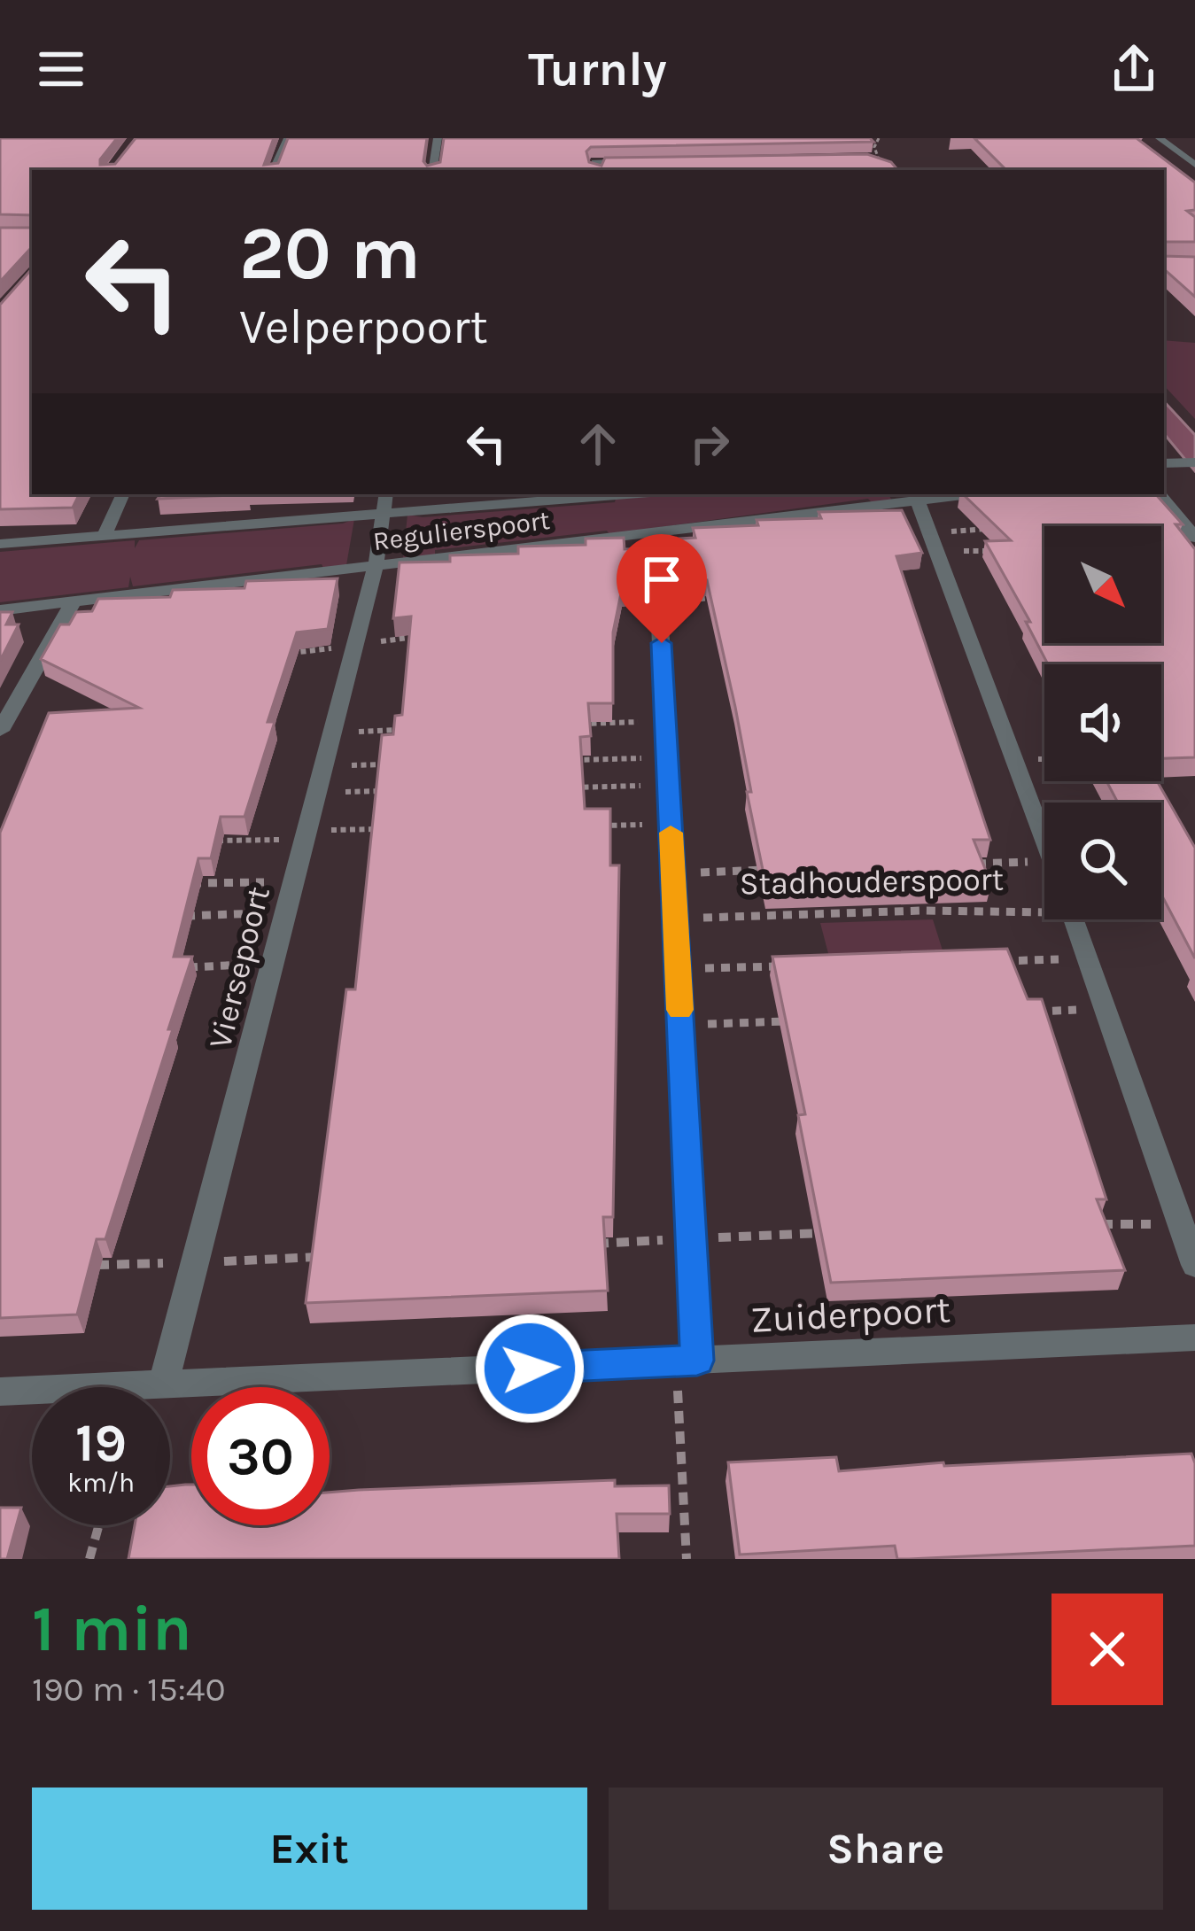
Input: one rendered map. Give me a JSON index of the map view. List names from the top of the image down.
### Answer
{
  "streets": {
    "street": [
      "Regulierspoort",
      "Stadhouderspoort",
      "Viersepoort",
      "Zuiderpoort"
    ]
  },
  "crossings": [
    ["Regulierspoort", "Stadhouderspoort"],
    ["Regulierspoort", "Viersepoort"],
    ["Viersepoort", "Zuiderpoort"]
  ],
  "north": "bottom right",
  "page": {
    "header": "Turnly",
    "turn": ["20 m", "Velperpoort"],
    "speed": "19 km/h",
    "limit": "30",
    "heading": ["1 min", "190 m · 15:40"],
    "buttons": ["Exit", "Share"]
  }
}
